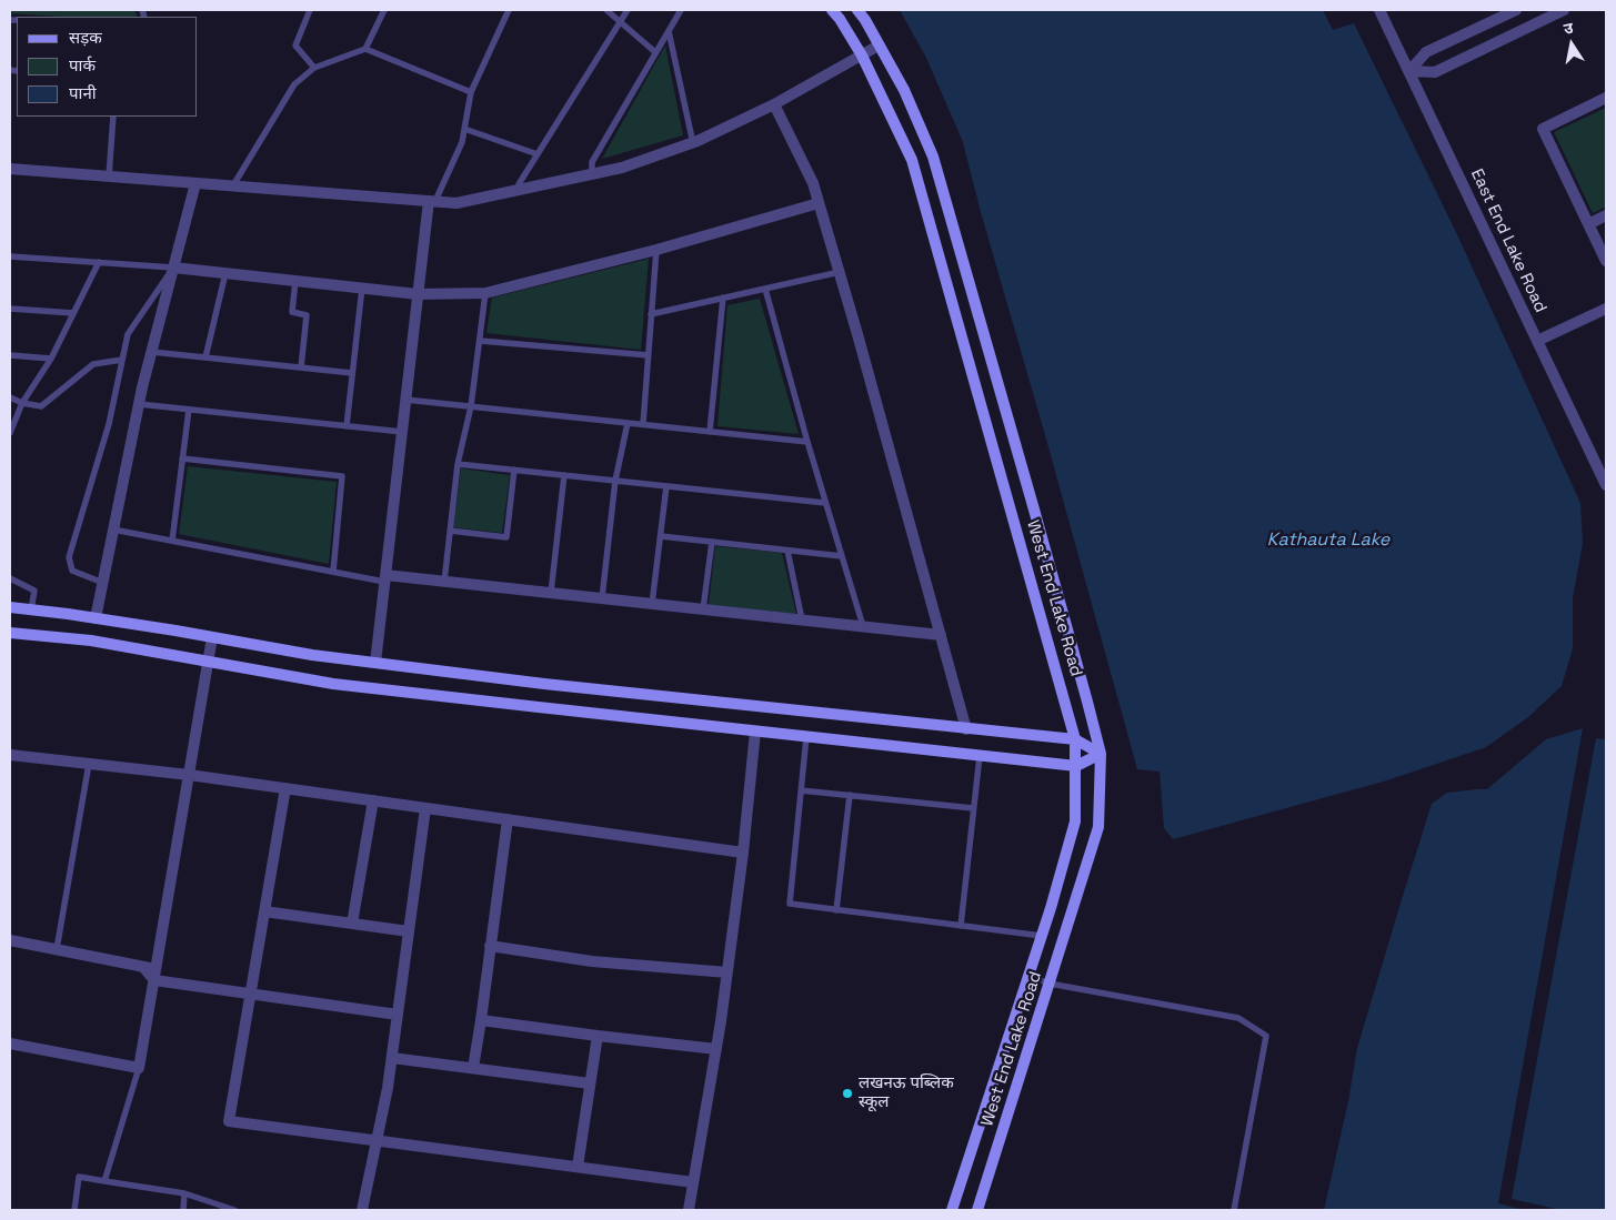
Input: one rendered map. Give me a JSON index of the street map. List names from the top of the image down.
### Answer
{
  "streets": {
    "street": ["East End Lake Road", "West End Lake Road"]
  },
  "water": ["Kathauta Lake"],
  "places": ["लखनऊ पब्लिक स्कूल"],
  "legend": ["सड़क", "पार्क", "पानी"],
  "north": "top"
}
